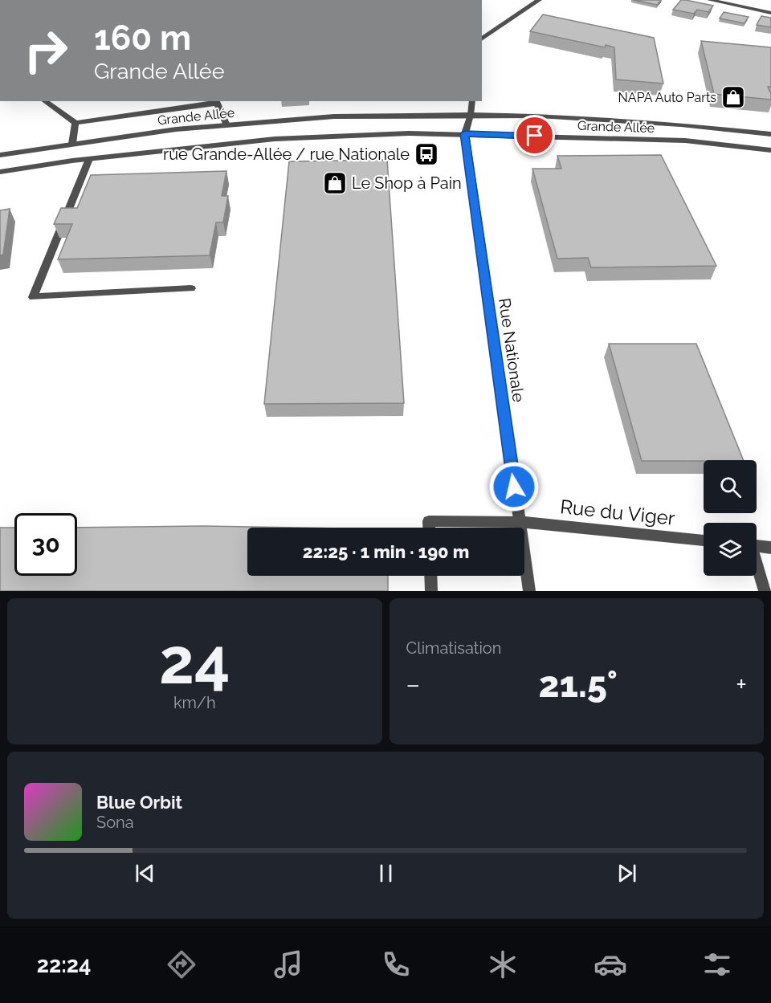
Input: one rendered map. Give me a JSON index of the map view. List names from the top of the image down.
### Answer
{
  "streets": {
    "street": ["Grande Allée", "Rue Nationale", "Rue du Viger"]
  },
  "crossings": [
    ["Grande Allée", "Rue Nationale"],
    ["Rue Nationale", "Rue du Viger"]
  ],
  "places": {
    "shop": ["NAPA Auto Parts", "Le Shop à Pain"],
    "bus stop": ["rue Grande-Allée / rue Nationale"]
  },
  "page": {
    "turn": ["160 m", "Grande Allée"],
    "limit": "30",
    "trip": "22:25 · 1 min · 190 m",
    "tile": [
      ["24", "km/h"],
      "Climatisation"
    ],
    "heat": ["−", "21.5°", "+"],
    "song": ["Blue Orbit", "Sona"],
    "tabs": "22:24"
  }
}
